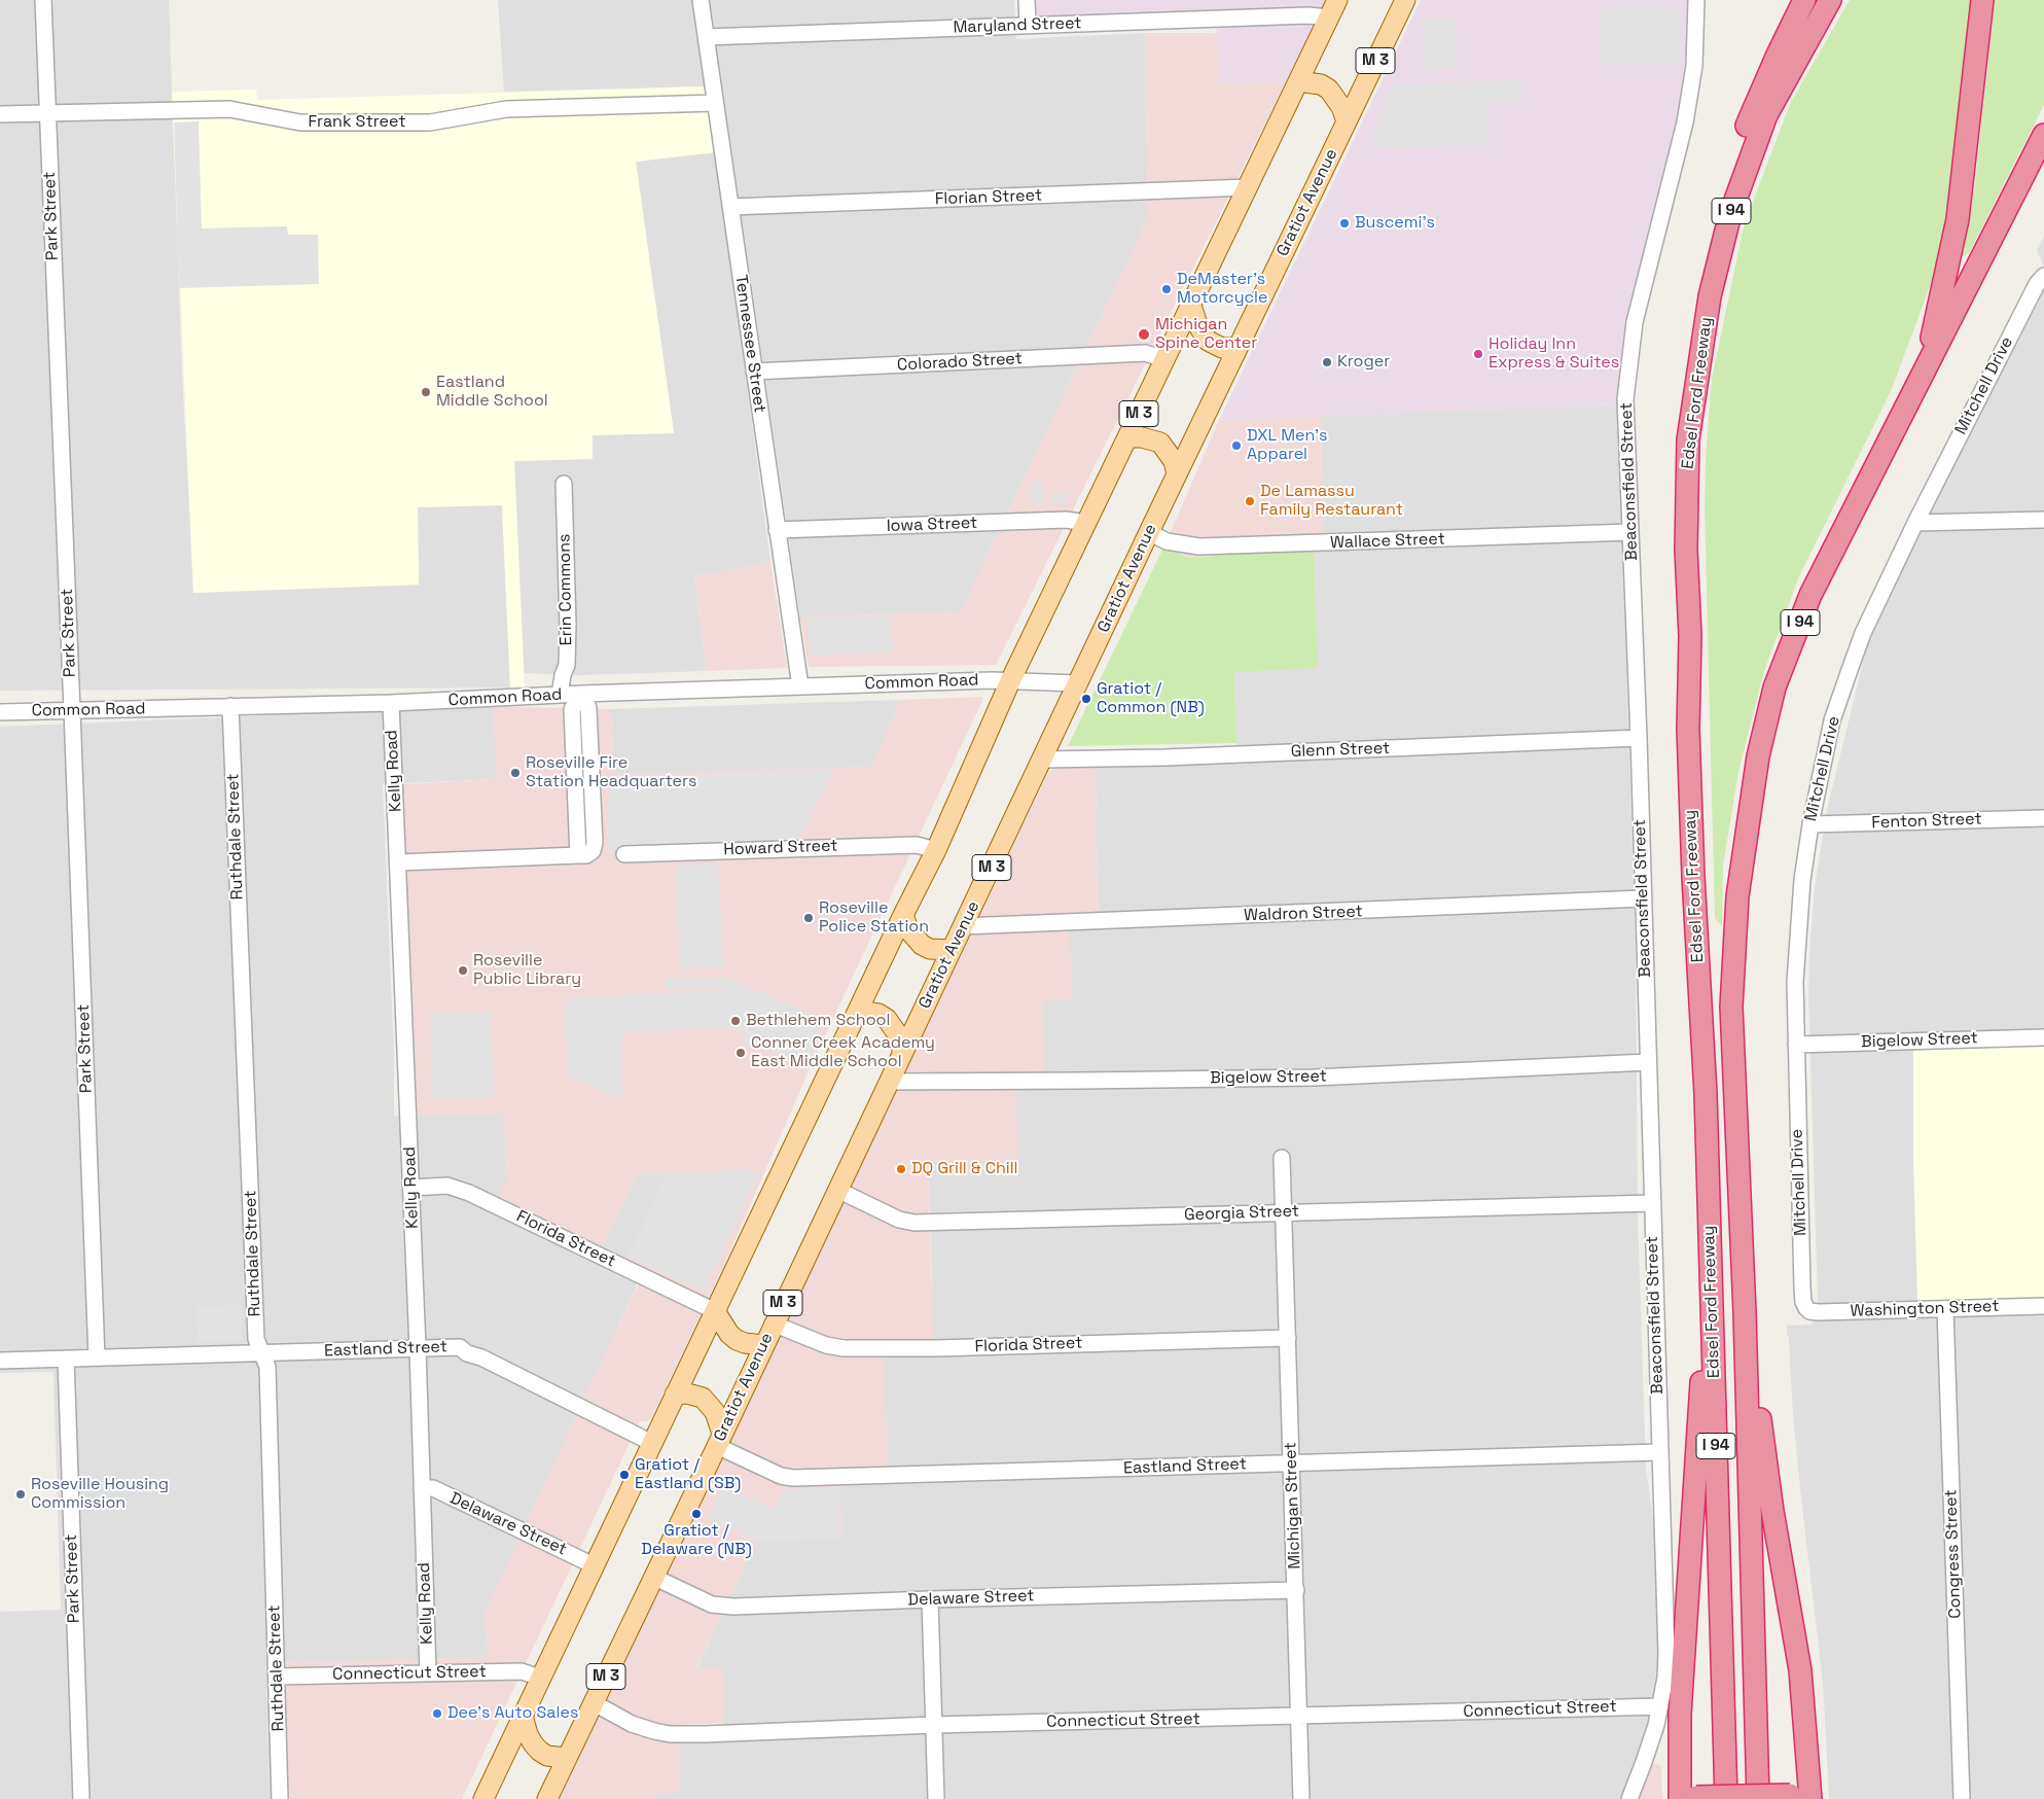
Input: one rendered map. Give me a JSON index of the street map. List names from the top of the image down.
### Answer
{
  "streets": {
    "highway": ["I 94", "Edsel Ford Freeway"],
    "main road": ["M 3", "Gratiot Avenue"],
    "street": [
      "Maryland Street",
      "Frank Street",
      "Florian Street",
      "Park Street",
      "Tennessee Street",
      "Colorado Street",
      "Mitchell Drive",
      "Beaconsfield Street",
      "Iowa Street",
      "Wallace Street",
      "Erin Commons",
      "Common Road",
      "Glenn Street",
      "Kelly Road",
      "Fenton Street",
      "Ruthdale Street",
      "Howard Street",
      "Waldron Street",
      "Bigelow Street",
      "Georgia Street",
      "Florida Street",
      "Washington Street",
      "Eastland Street",
      "Michigan Street",
      "Delaware Street",
      "Congress Street",
      "Connecticut Street"
    ]
  },
  "crossings": [
    ["Maryland Street", "M 3"],
    ["Maryland Street", "Tennessee Street"],
    ["M 3", "Florian Street"],
    ["M 3", "Colorado Street"],
    ["M 3", "Iowa Street"],
    ["M 3", "Common Road"],
    ["M 3", "Howard Street"],
    ["M 3", "Florida Street"],
    ["M 3", "Eastland Street"],
    ["M 3", "Delaware Street"],
    ["M 3", "Connecticut Street"],
    ["Frank Street", "Park Street"],
    ["Frank Street", "Tennessee Street"],
    ["Florian Street", "Tennessee Street"],
    ["Gratiot Avenue", "Wallace Street"],
    ["Gratiot Avenue", "Common Road"],
    ["Gratiot Avenue", "Glenn Street"],
    ["Gratiot Avenue", "Waldron Street"],
    ["Gratiot Avenue", "Bigelow Street"],
    ["Gratiot Avenue", "Georgia Street"],
    ["Gratiot Avenue", "Florida Street"],
    ["Gratiot Avenue", "Eastland Street"],
    ["Gratiot Avenue", "Delaware Street"],
    ["Gratiot Avenue", "Connecticut Street"],
    ["Park Street", "Common Road"],
    ["Park Street", "Eastland Street"],
    ["Tennessee Street", "Colorado Street"],
    ["Tennessee Street", "Iowa Street"],
    ["Tennessee Street", "Common Road"],
    ["Mitchell Drive", "Fenton Street"],
    ["Mitchell Drive", "Bigelow Street"],
    ["Mitchell Drive", "Washington Street"],
    ["Beaconsfield Street", "Wallace Street"],
    ["Beaconsfield Street", "Glenn Street"],
    ["Beaconsfield Street", "Waldron Street"],
    ["Beaconsfield Street", "Bigelow Street"],
    ["Beaconsfield Street", "Georgia Street"],
    ["Beaconsfield Street", "Eastland Street"],
    ["Beaconsfield Street", "Connecticut Street"],
    ["Erin Commons", "Common Road"],
    ["Common Road", "Kelly Road"],
    ["Common Road", "Ruthdale Street"],
    ["Kelly Road", "Florida Street"],
    ["Kelly Road", "Eastland Street"],
    ["Kelly Road", "Delaware Street"],
    ["Kelly Road", "Connecticut Street"],
    ["Ruthdale Street", "Eastland Street"],
    ["Ruthdale Street", "Connecticut Street"],
    ["Georgia Street", "Michigan Street"],
    ["Florida Street", "Michigan Street"],
    ["Washington Street", "Congress Street"],
    ["Eastland Street", "Michigan Street"],
    ["Michigan Street", "Delaware Street"],
    ["Michigan Street", "Connecticut Street"]
  ],
  "places": [
    "Buscemi's",
    "DeMaster's Motorcycle",
    "Michigan Spine Center",
    "Holiday Inn Express & Suites",
    "Kroger",
    "Eastland Middle School",
    "DXL Men's Apparel",
    "De Lamassu Family Restaurant",
    "Gratiot / Common (NB)",
    "Roseville Fire Station Headquarters",
    "Roseville Police Station",
    "Roseville Public Library",
    "Bethlehem School",
    "Conner Creek Academy East Middle School",
    "DQ Grill & Chill",
    "Gratiot / Eastland (SB)",
    "Roseville Housing Commission",
    "Gratiot / Delaware (NB)",
    "Dee's Auto Sales"
  ]
}
